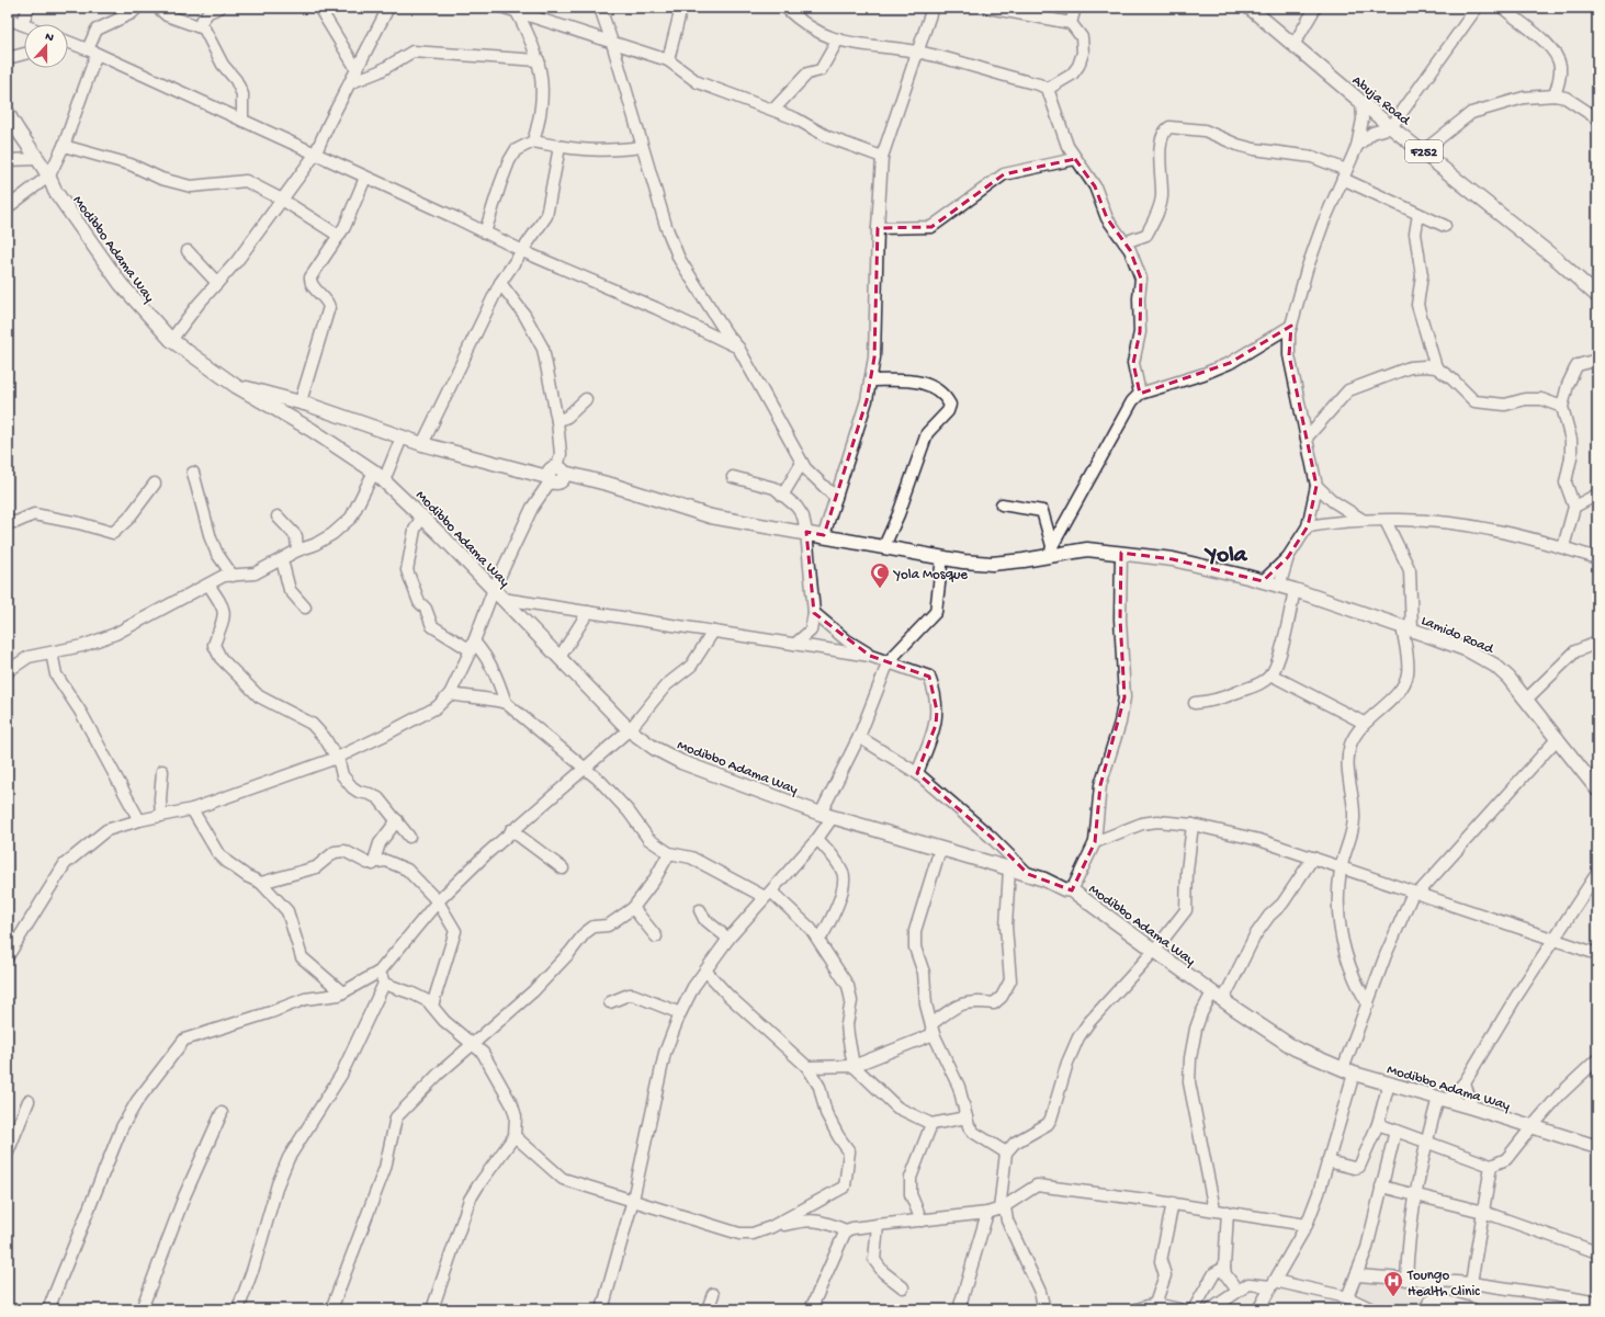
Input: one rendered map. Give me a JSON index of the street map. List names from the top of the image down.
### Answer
{
  "streets": {
    "main road": [
      "Abuja Road",
      "F252",
      "Modibbo Adama Way",
      "Lamido Road"
    ]
  },
  "districts": ["Yola"],
  "places": {
    "mosque": ["Yola Mosque"],
    "hospital": ["Toungo Health Clinic"]
  },
  "north": "top"
}
